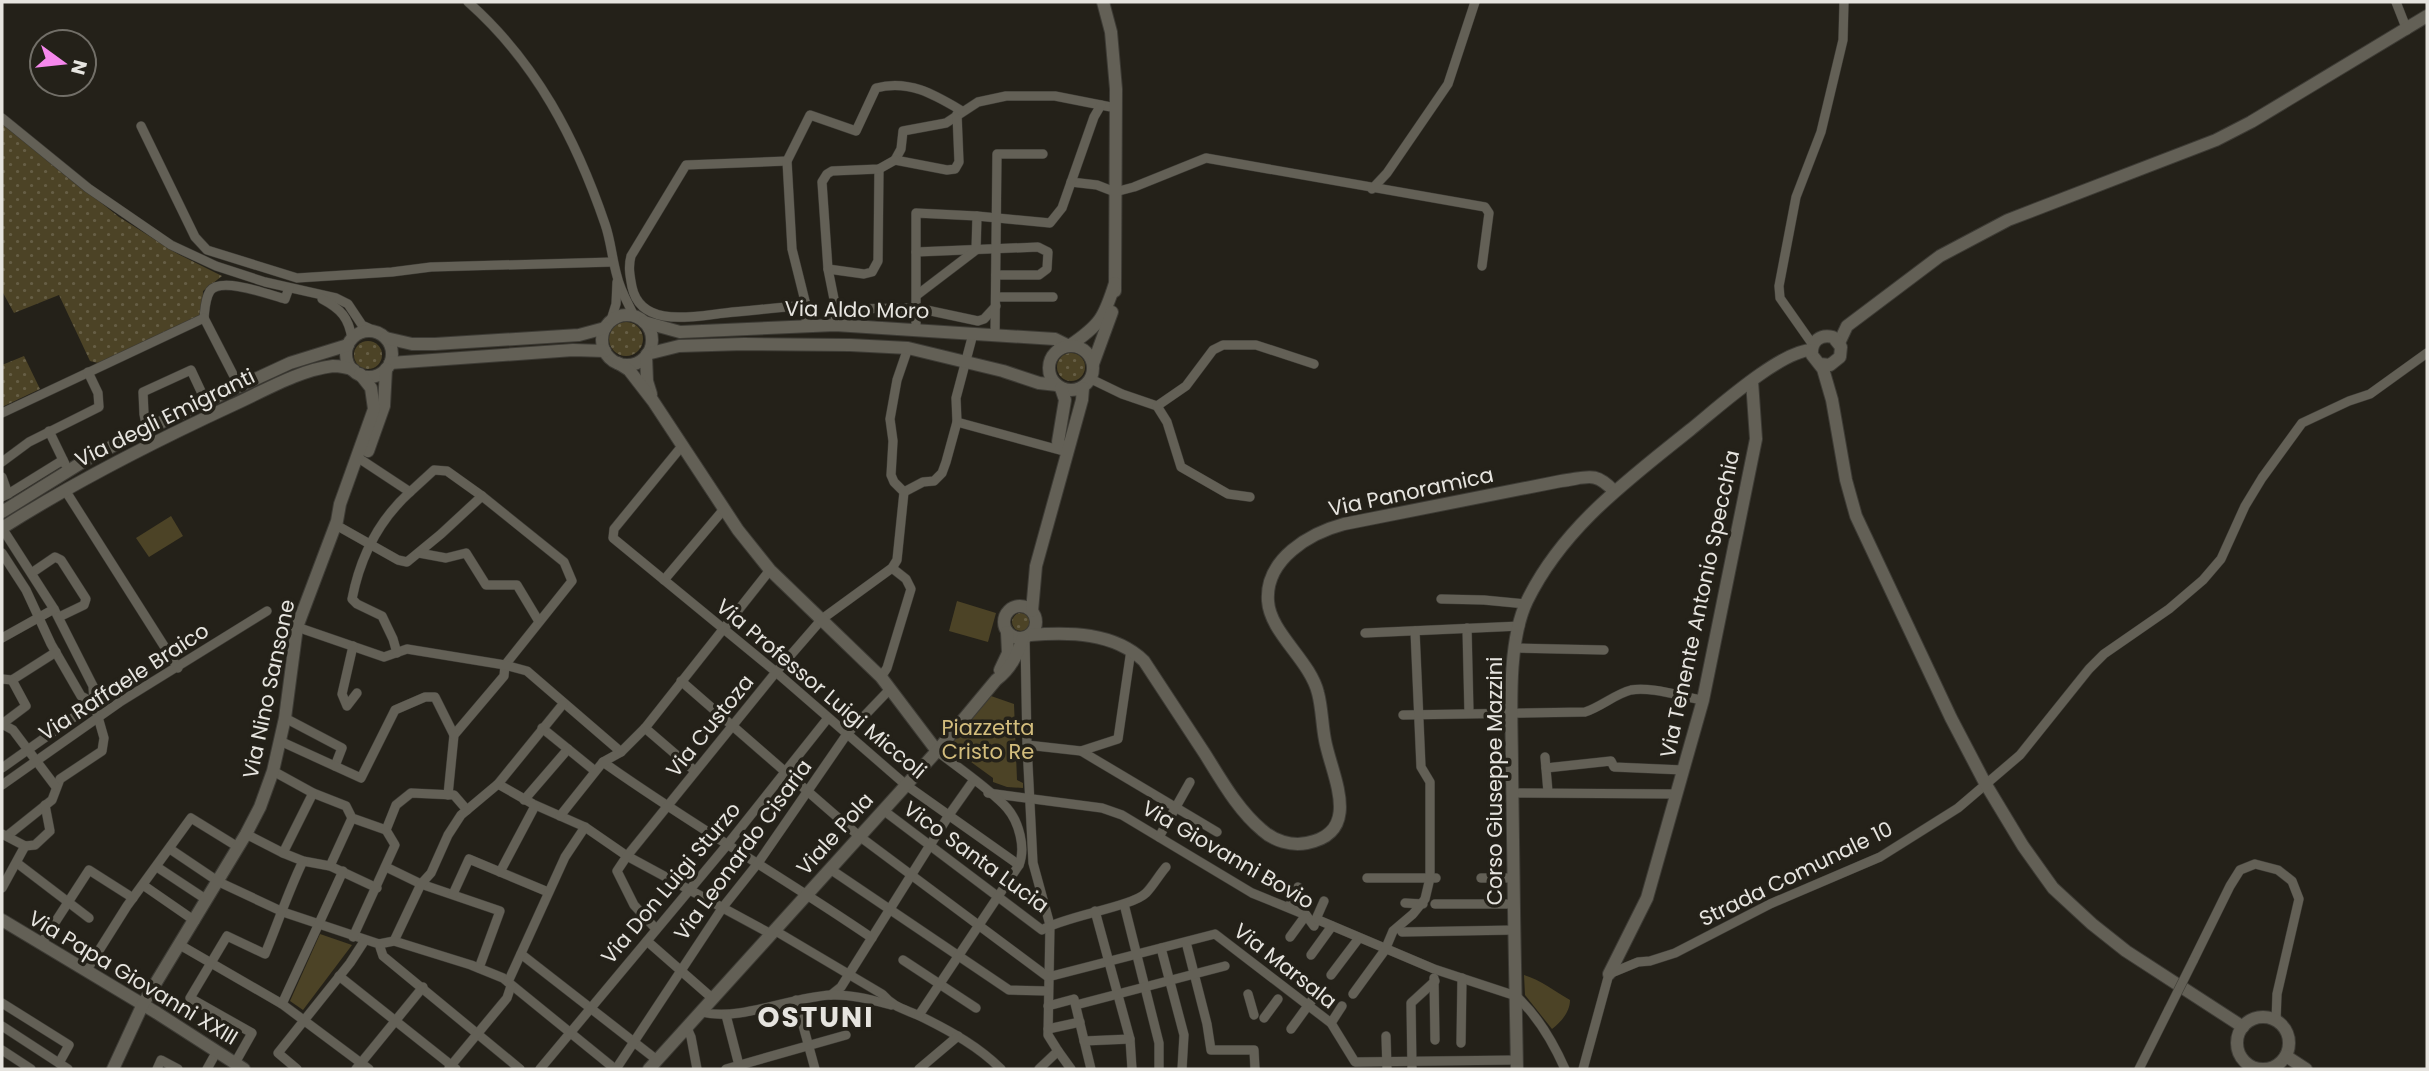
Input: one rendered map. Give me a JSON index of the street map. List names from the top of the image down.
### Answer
{
  "streets": {
    "main road": [
      "Via Aldo Moro",
      "Via degli Emigranti",
      "Via Panoramica",
      "Via Tenente Antonio Specchia",
      "Via Nino Sansone",
      "Corso Giuseppe Mazzini",
      "Viale Pola",
      "Via Papa Giovanni XXIII"
    ],
    "street": [
      "Via Raffaele Braico",
      "Via Professor Luigi Miccoli",
      "Via Custoza",
      "Via Leonardo Cisaria",
      "Via Giovanni Bovio",
      "Vico Santa Lucia",
      "Strada Comunale 10",
      "Via Don Luigi Sturzo",
      "Via Marsala"
    ]
  },
  "crossings": [
    ["Via Aldo Moro", "Via degli Emigranti"],
    ["Via degli Emigranti", "Via Nino Sansone"],
    ["Via Panoramica", "Corso Giuseppe Mazzini"],
    ["Via Tenente Antonio Specchia", "Corso Giuseppe Mazzini"],
    ["Via Tenente Antonio Specchia", "Strada Comunale 10"],
    ["Via Nino Sansone", "Via Papa Giovanni XXIII"],
    ["Via Professor Luigi Miccoli", "Via Custoza"],
    ["Via Professor Luigi Miccoli", "Viale Pola"],
    ["Via Professor Luigi Miccoli", "Via Leonardo Cisaria"],
    ["Via Professor Luigi Miccoli", "Via Don Luigi Sturzo"],
    ["Corso Giuseppe Mazzini", "Via Giovanni Bovio"],
    ["Viale Pola", "Vico Santa Lucia"]
  ],
  "districts": ["OSTUNI"],
  "parks": ["Piazzetta Cristo Re"],
  "north": "right"
}
